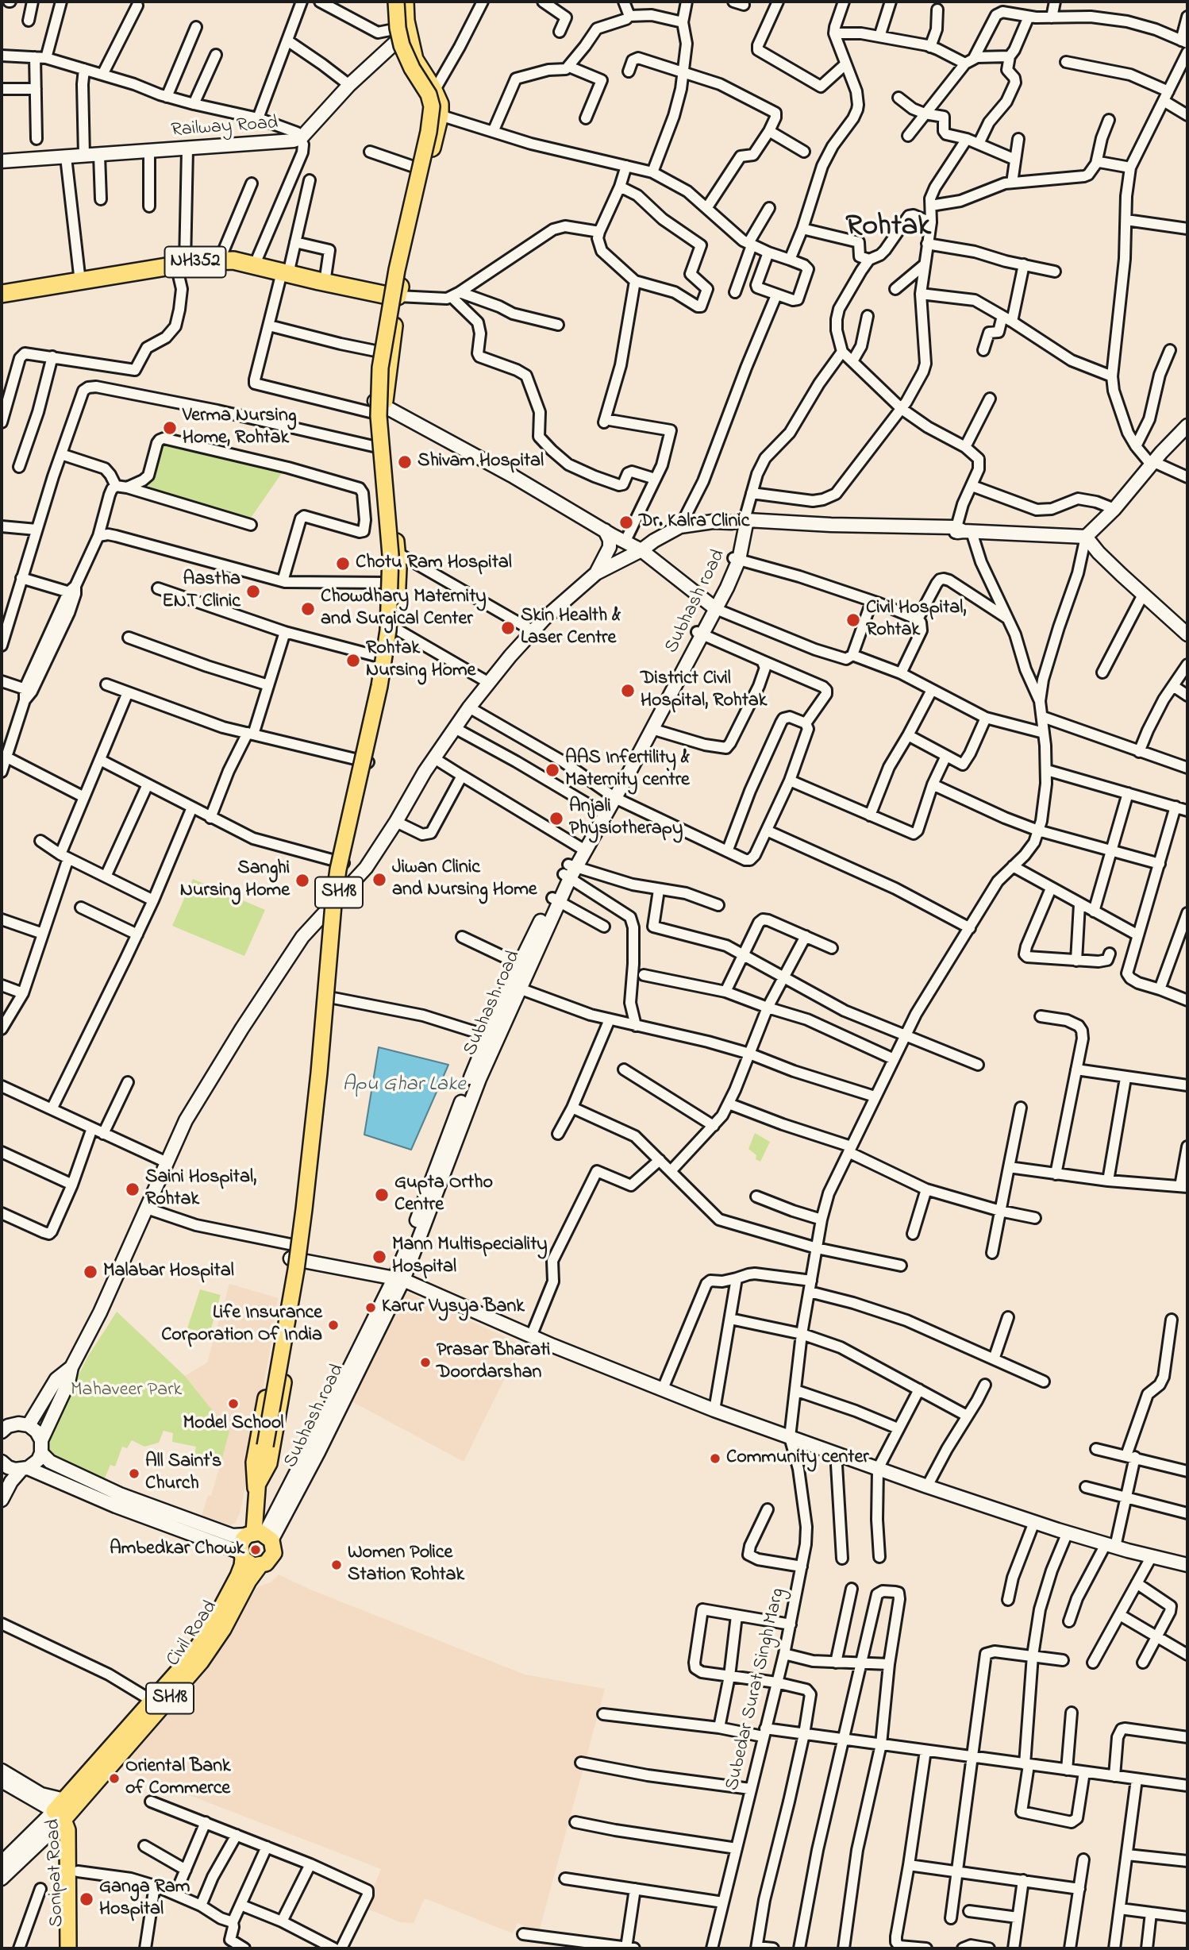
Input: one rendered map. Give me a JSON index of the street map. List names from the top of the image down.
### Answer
{
  "streets": {
    "highway": ["NH352"],
    "main road": ["SH18", "Civil Road", "Sonipat Road"],
    "street": ["Railway Road", "Subhash road", "Subedar Surat Singh Marg"]
  },
  "crossings": [
    ["NH352", "SH18"],
    ["Subhash road", "SH18"],
    ["Subhash road", "Civil Road"],
    ["SH18", "Civil Road"],
    ["Civil Road", "Sonipat Road"]
  ],
  "districts": ["Rohtak"],
  "water": ["Apu Ghar Lake"],
  "parks": ["Mahaveer Park"],
  "places": [
    "Verma Nursing Home, Rohtak",
    "Shivam Hospital",
    "Dr. Kalra Clinic",
    "Chotu Ram Hospital",
    "Aastha ENT Clinic",
    "Chowdhary Maternity and Surgical Center",
    "Civil Hospital, Rohtak",
    "Skin Health & Laser Centre",
    "Rohtak Nursing Home",
    "District Civil Hospital, Rohtak",
    "AAS Infertility & Maternity centre",
    "Anjali Physiotherapy",
    "Jiwan Clinic and Nursing Home",
    "Sanghi Nursing Home",
    "Saini Hospital, Rohtak",
    "Gupta Ortho Centre",
    "Mann Multispeciality Hospital",
    "Malabar Hospital",
    "Karur Vysya Bank",
    "Life Insurance Corporation Of India",
    "Prasar Bharati Doordarshan",
    "Model School",
    "Community center",
    "All Saint's Church",
    "Ambedkar Chowk",
    "Women Police Station Rohtak",
    "Oriental Bank of Commerce",
    "Ganga Ram Hospital"
  ]
}
